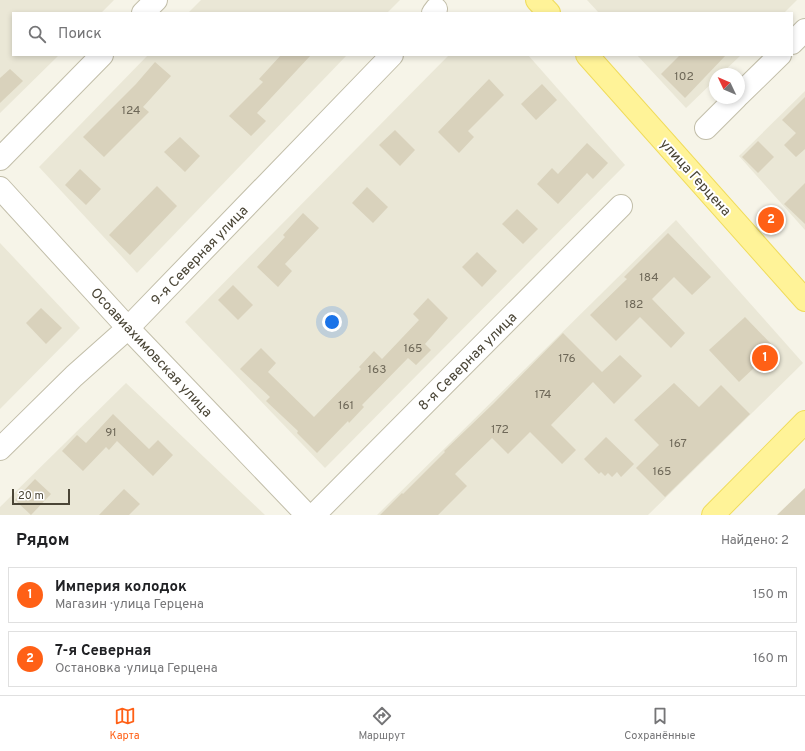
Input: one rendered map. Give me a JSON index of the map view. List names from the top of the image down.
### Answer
{
  "streets": {
    "main road": ["улица Герцена"],
    "street": ["9-я Северная улица", "Осоавиахимовская улица", "8-я Северная улица"]
  },
  "crossings": [
    ["9-я Северная улица", "Осоавиахимовская улица"]
  ],
  "house_numbers": [
    "102",
    "124",
    "184",
    "182",
    "165",
    "176",
    "163",
    "174",
    "161",
    "172",
    "91",
    "167",
    "165"
  ],
  "scale_bar": "20 m",
  "north": "top left",
  "page": {
    "search": "Поиск",
    "pins": ["2", "1"],
    "scale": "20 m",
    "heading": ["Рядом", "Найдено: 2"],
    "list": [
      {
        "mark": "1",
        "name": "Империя колодок",
        "note": "Магазин · улица Герцена",
        "value": "150 m"
      },
      {
        "mark": "2",
        "name": "7-я Северная",
        "note": "Остановка · улица Герцена",
        "value": "160 m"
      }
    ],
    "nav": ["Карта", "Маршрут", "Сохранённые"]
  }
}
